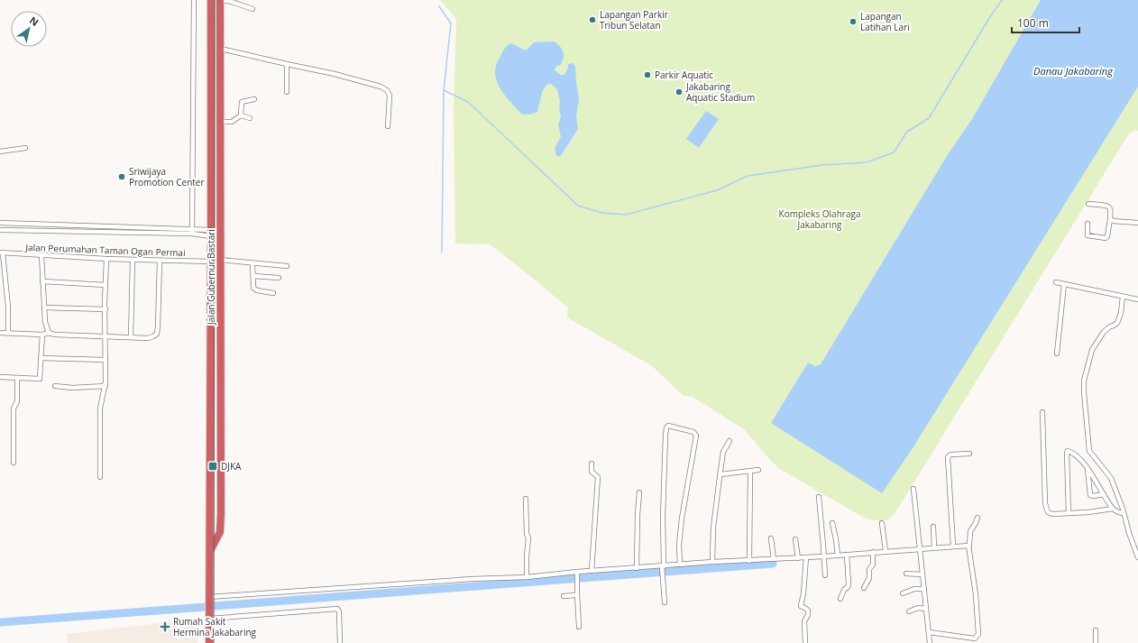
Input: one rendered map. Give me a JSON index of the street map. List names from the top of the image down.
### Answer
{
  "streets": {
    "highway": ["Jalan Gubernur Bastari"],
    "street": ["Jalan Perumahan Taman Ogan Permai"]
  },
  "crossings": [
    ["Jalan Perumahan Taman Ogan Permai", "Jalan Gubernur Bastari"]
  ],
  "water": ["Danau Jakabaring"],
  "parks": ["Kompleks Olahraga Jakabaring"],
  "places": {
    "other": [
      "Lapangan Parkir Tribun Selatan",
      "Lapangan Latihan Lari",
      "Parkir Aquatic",
      "Jakabaring Aquatic Stadium",
      "Sriwijaya Promotion Center"
    ],
    "transit": ["DJKA"],
    "health": ["Rumah Sakit Hermina Jakabaring"]
  },
  "scale_bar": "100 m",
  "north": "top right"
}
